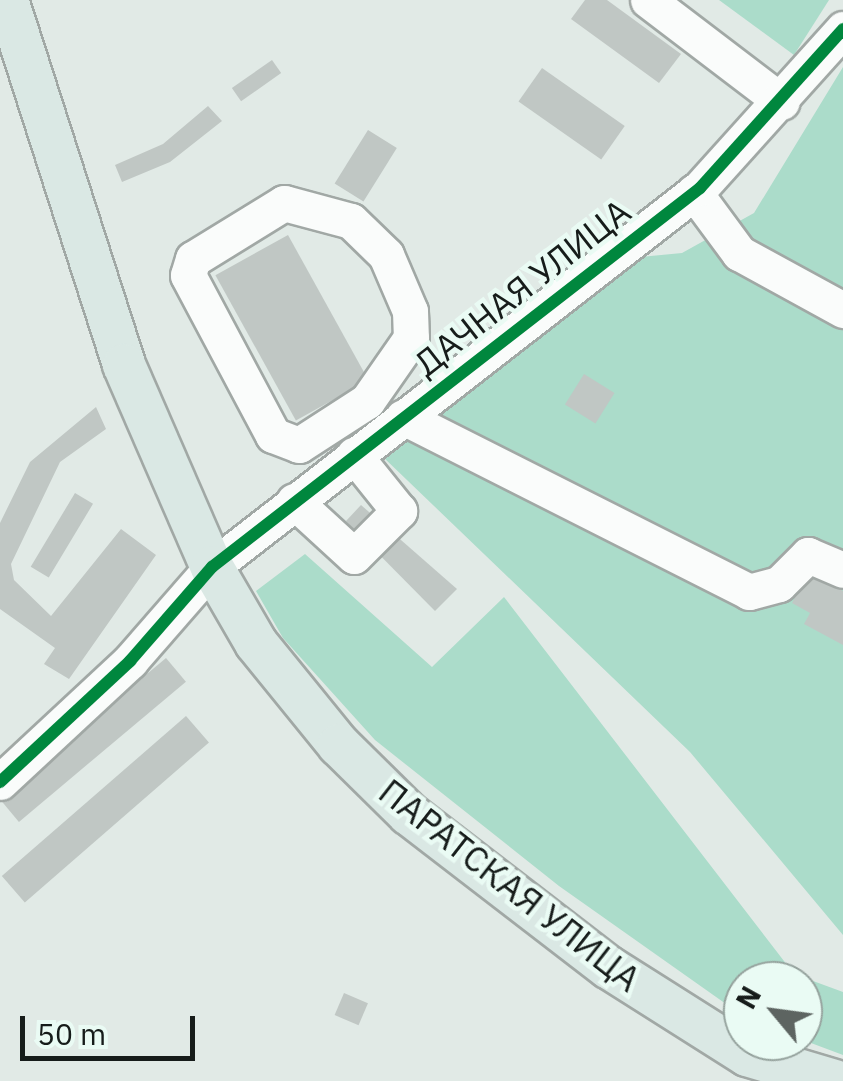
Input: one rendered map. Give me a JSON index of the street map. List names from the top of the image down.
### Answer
{
  "streets": {
    "main road": ["ПАРАТСКАЯ УЛИЦА"],
    "street": ["ДАЧНАЯ УЛИЦА"]
  },
  "crossings": [
    ["ДАЧНАЯ УЛИЦА", "ПАРАТСКАЯ УЛИЦА"]
  ],
  "scale_bar": "50 m",
  "north": "top left"
}
